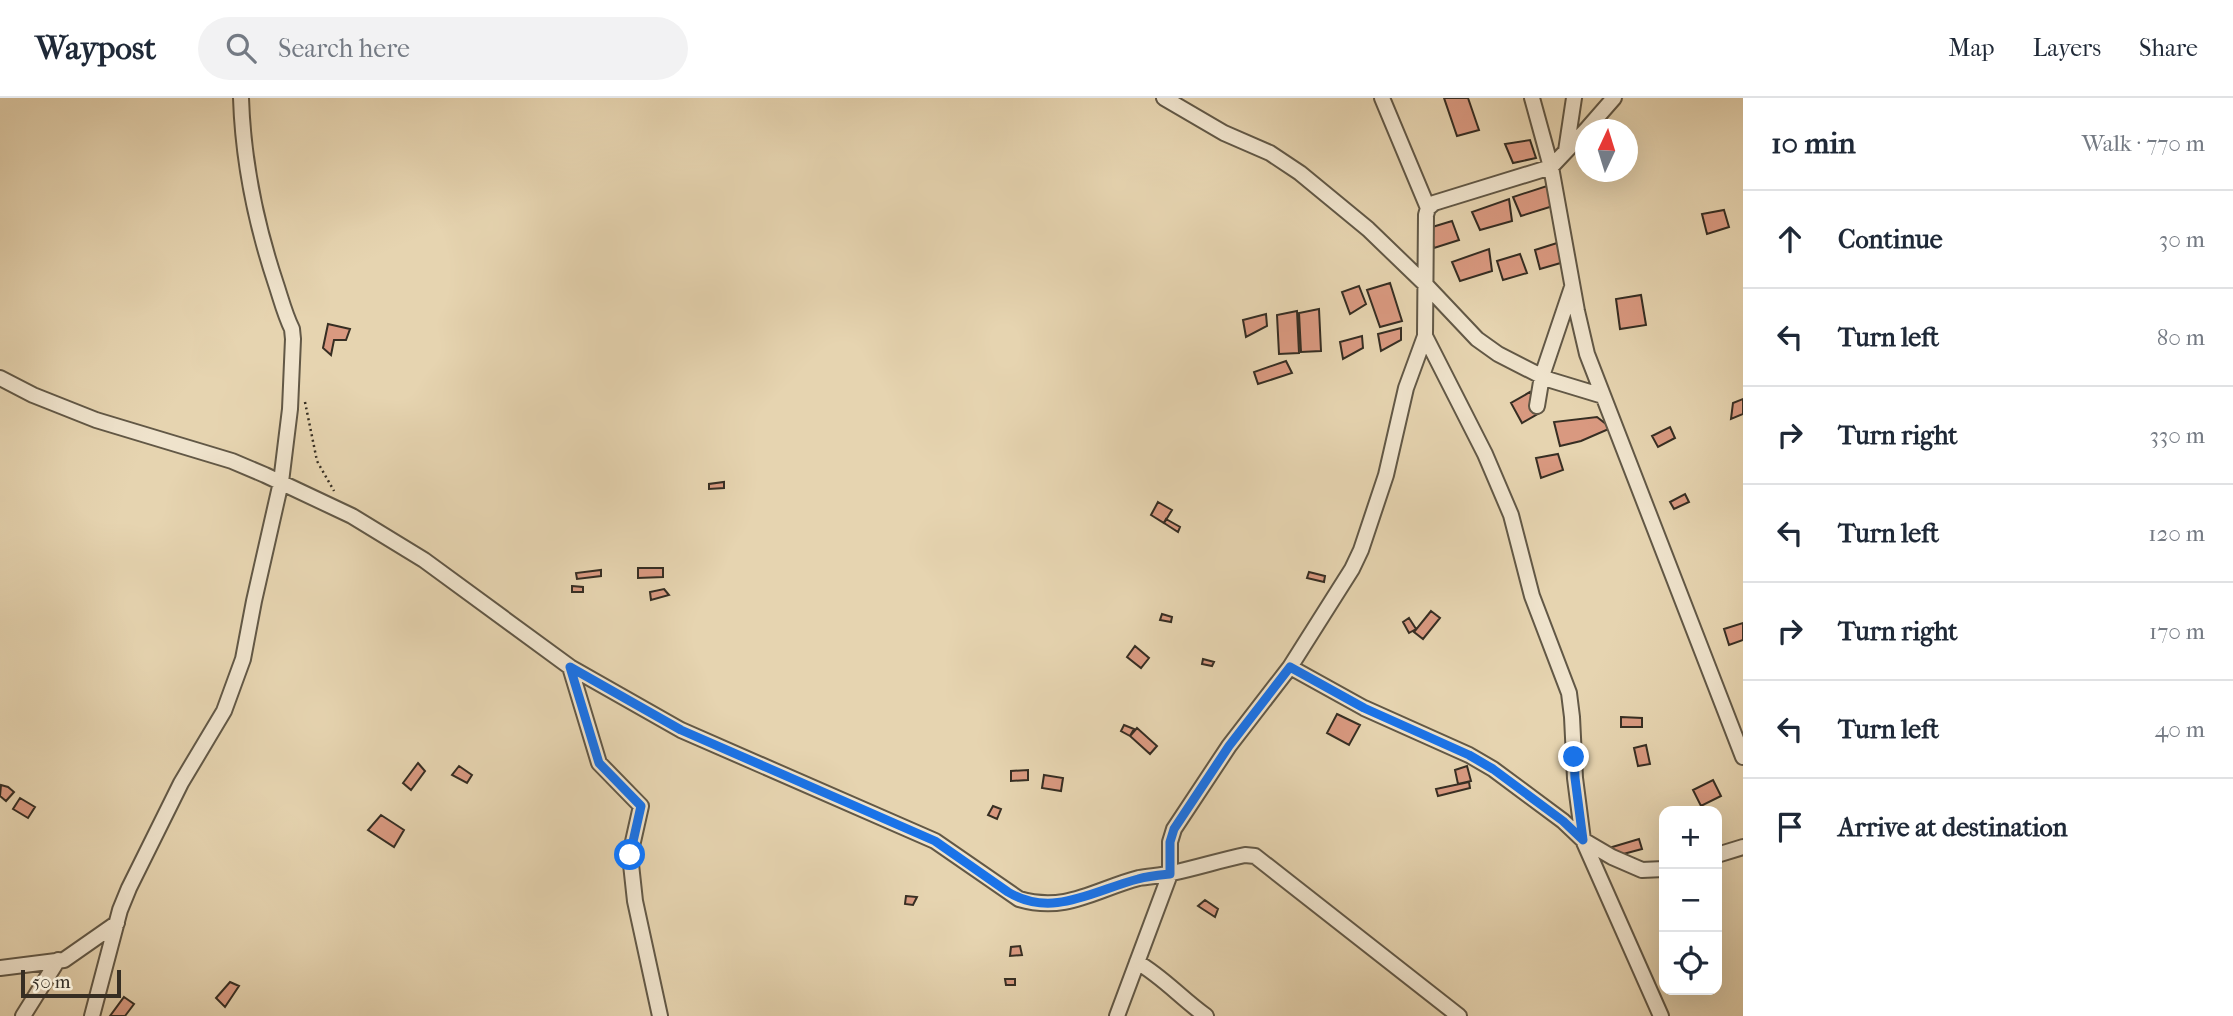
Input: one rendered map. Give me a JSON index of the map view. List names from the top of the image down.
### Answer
{
  "scale_bar": "50 m",
  "north": "top",
  "page": {
    "header": "Waypost",
    "search": "Search here",
    "nav": ["Map", "Layers", "Share"],
    "heading": ["10 min", "Walk · 770 m"],
    "list": [
      ["Continue", "30 m"],
      ["Turn left", "80 m"],
      ["Turn right", "330 m"],
      ["Turn left", "120 m"],
      ["Turn right", "170 m"],
      ["Turn left", "40 m"],
      "Arrive at destination"
    ],
    "map_buttons": ["+", "−"],
    "scale": "50 m"
  }
}
